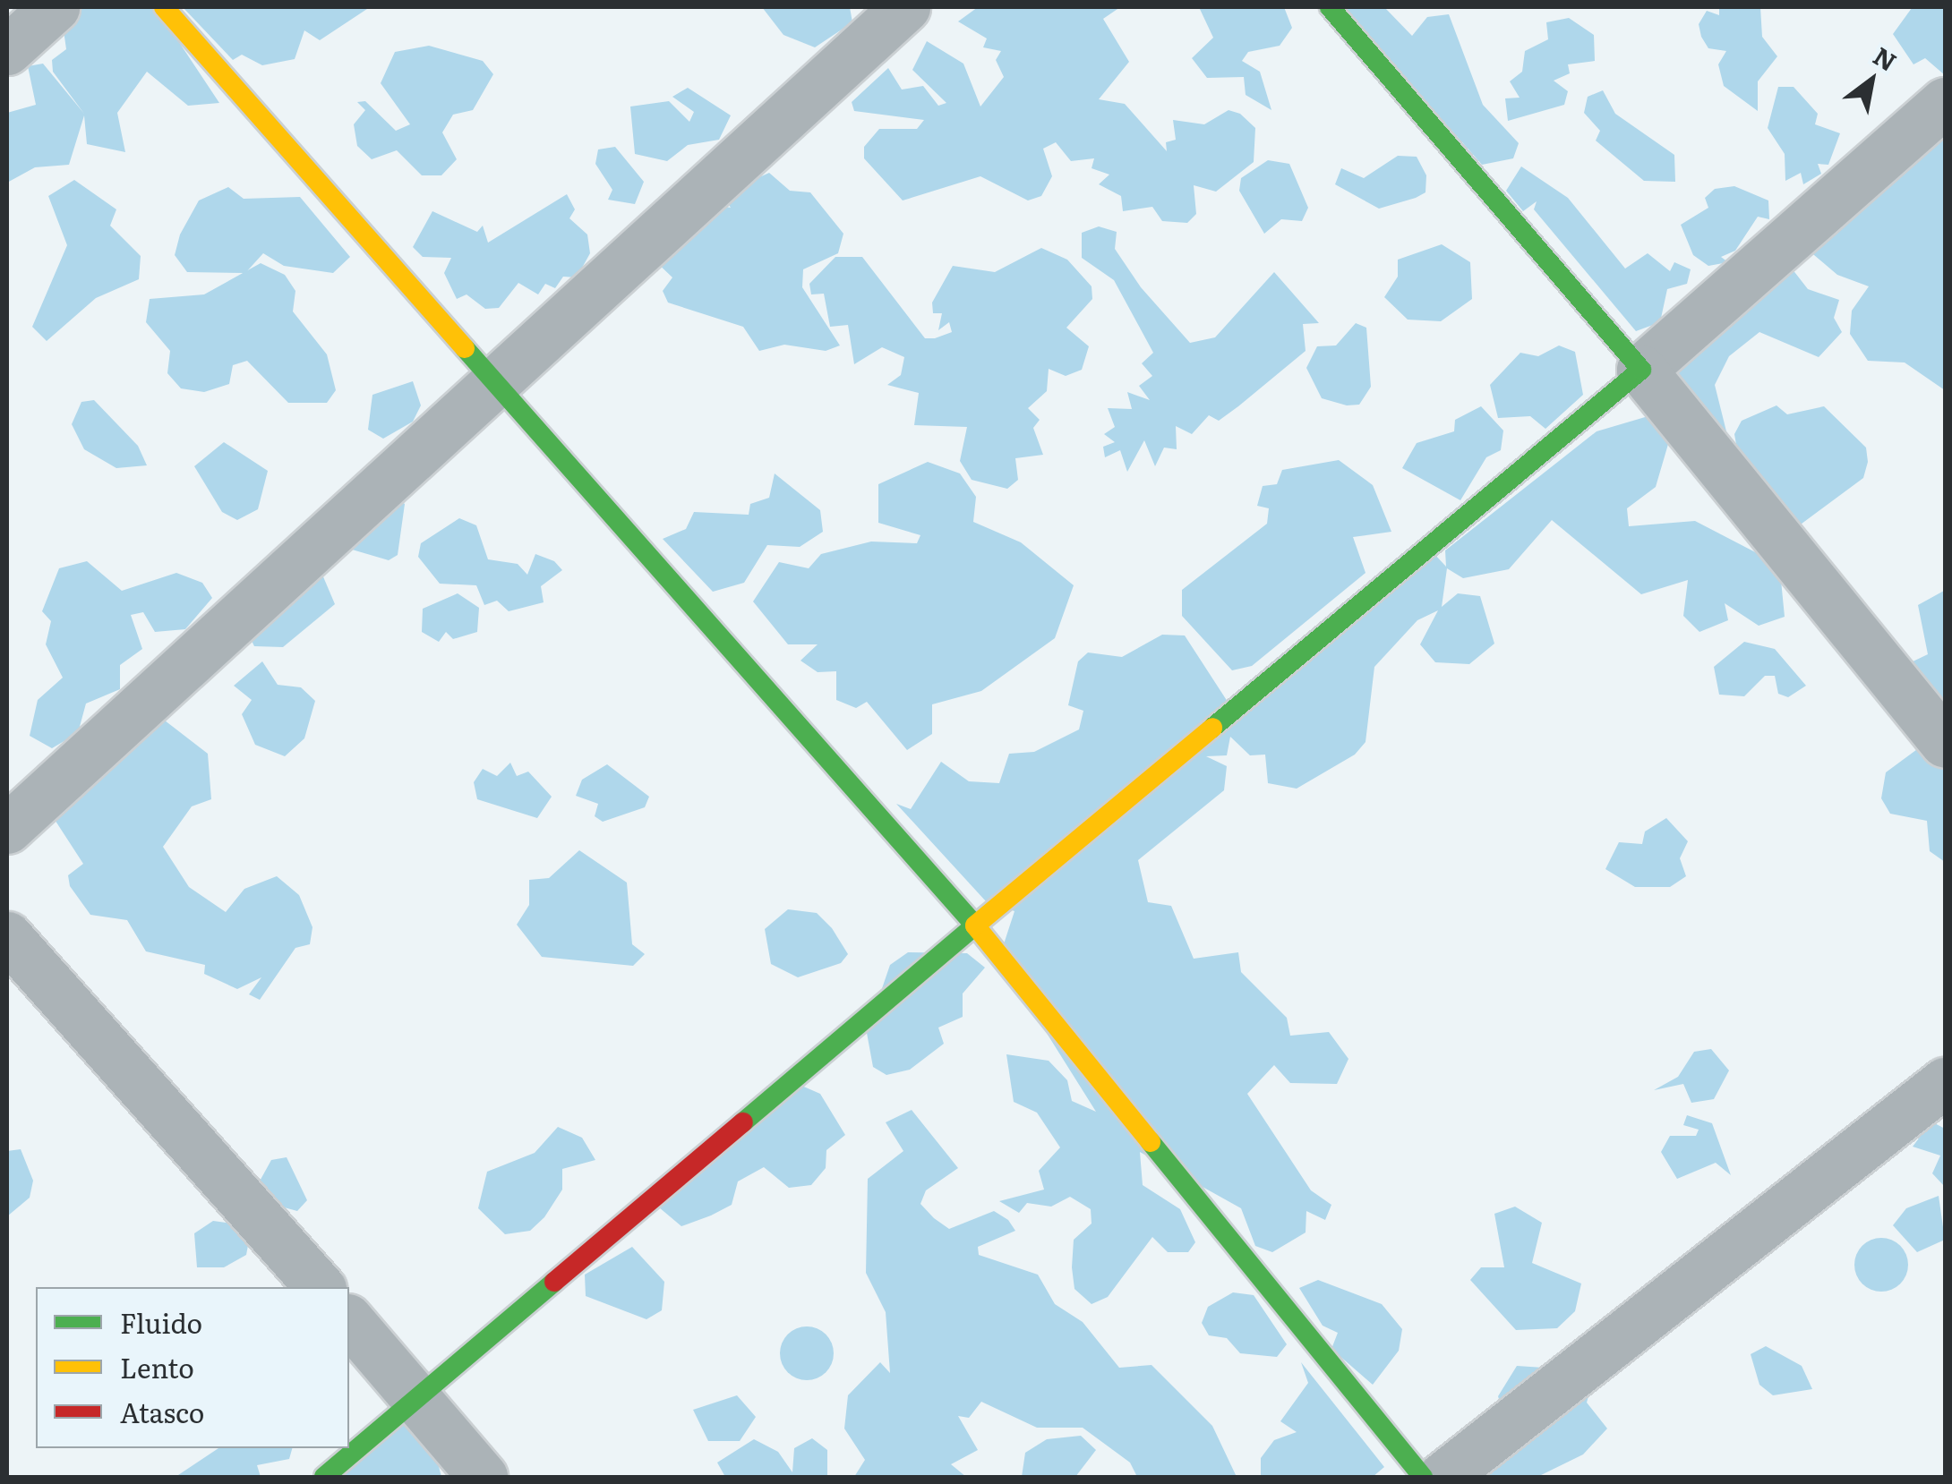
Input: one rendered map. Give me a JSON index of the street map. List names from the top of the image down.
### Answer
{
  "legend": ["Fluido", "Lento", "Atasco"],
  "north": "top right"
}
